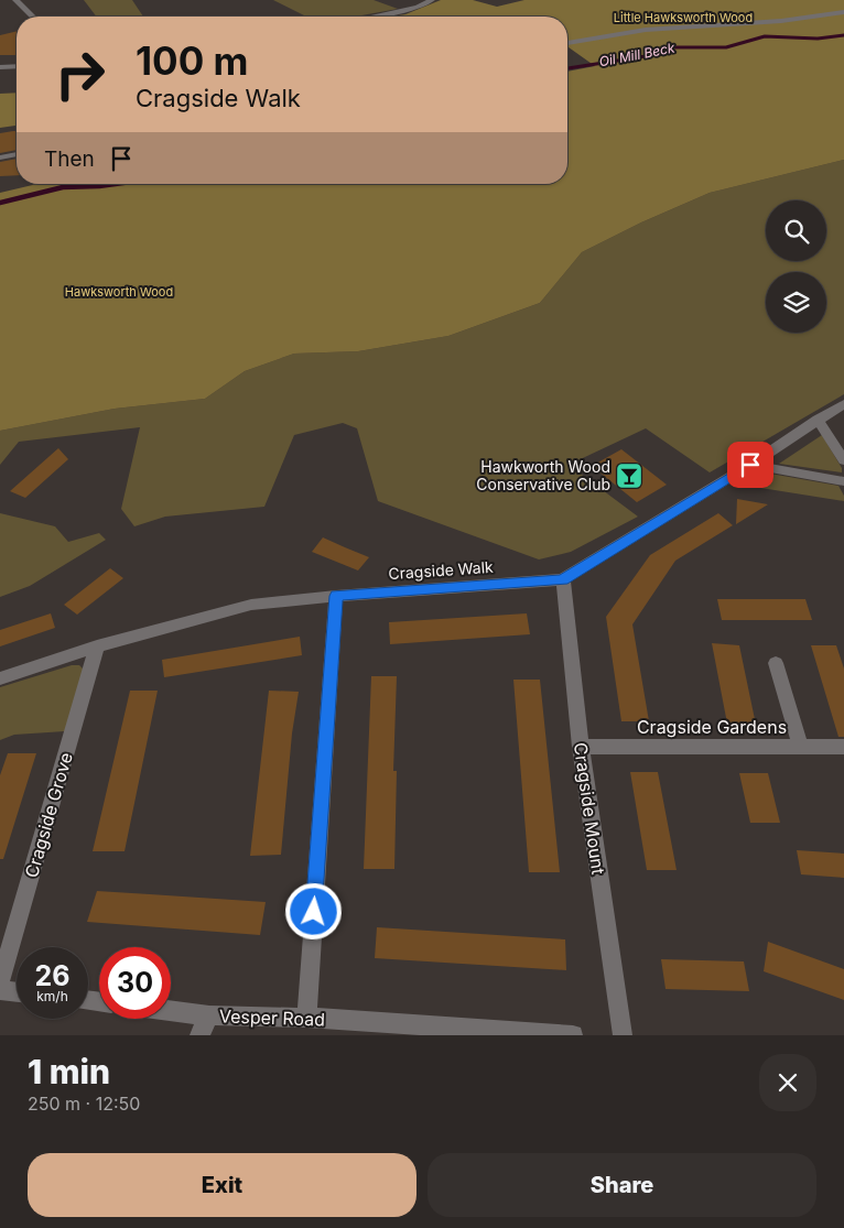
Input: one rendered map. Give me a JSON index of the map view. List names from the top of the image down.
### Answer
{
  "streets": {
    "street": [
      "Cragside Walk",
      "Cragside Gardens",
      "Cragside Mount",
      "Cragside Grove",
      "Vesper Road"
    ]
  },
  "crossings": [
    ["Cragside Walk", "Cragside Mount"],
    ["Cragside Walk", "Cragside Grove"],
    ["Cragside Gardens", "Cragside Mount"]
  ],
  "water": ["Oil Mill Beck"],
  "parks": ["Little Hawksworth Wood", "Hawksworth Wood"],
  "places": {
    "bar": ["Hawkworth Wood Conservative Club"]
  },
  "page": {
    "turn": ["100 m", "Cragside Walk"],
    "then": "Then",
    "speed": "26 km/h",
    "limit": "30",
    "heading": ["1 min", "250 m · 12:50"],
    "buttons": ["Exit", "Share"]
  }
}
